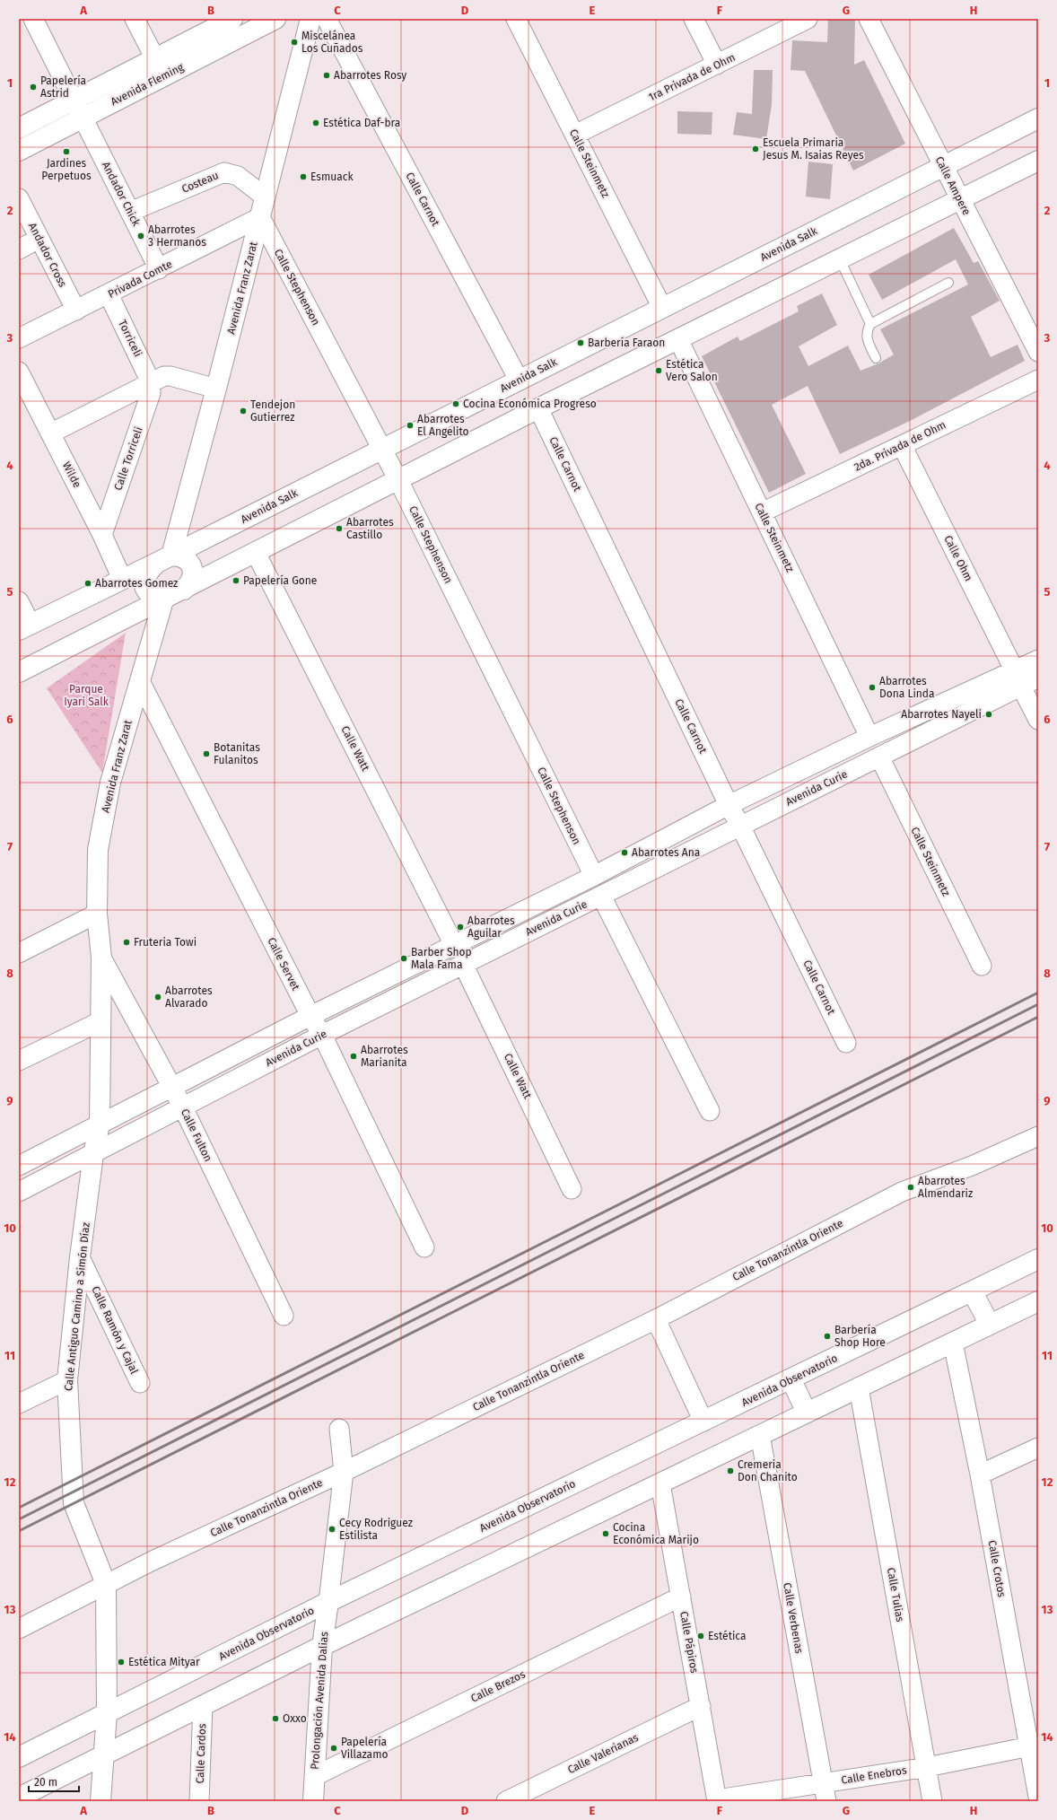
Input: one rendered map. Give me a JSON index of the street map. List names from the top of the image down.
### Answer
{
  "streets": {
    "main road": [
      "Avenida Fleming",
      "Avenida Salk",
      "Avenida Franz Zarat",
      "Calle Antiguo Camino a Simón Díaz",
      "Avenida Observatorio",
      "Prolongación Avenida Dalias"
    ],
    "street": [
      "1ra Privada de Ohm",
      "Calle Steinmetz",
      "Costeau",
      "Calle Ampere",
      "Andador Chick",
      "Calle Carnot",
      "Andador Cross",
      "Privada Comte",
      "Calle Stephenson",
      "Torriceli",
      "2da. Privada de Ohm",
      "Calle Torriceli",
      "Wilde",
      "Calle Ohm",
      "Calle Watt",
      "Avenida Curie",
      "Calle Servet",
      "Calle Fulton",
      "Calle Tonanzintla Oriente",
      "Calle Ramón y Cajal",
      "Calle Crotos",
      "Calle Tulias",
      "Calle Verbenas",
      "Calle Pápiros",
      "Calle Brezos",
      "Calle Cardos",
      "Calle Valerianas",
      "Calle Enebros"
    ]
  },
  "crossings": [
    ["1ra Privada de Ohm", "Calle Steinmetz"],
    ["Avenida Fleming", "Andador Chick"],
    ["Calle Steinmetz", "Avenida Salk"],
    ["Calle Steinmetz", "2da. Privada de Ohm"],
    ["Calle Steinmetz", "Avenida Curie"],
    ["Costeau", "Andador Chick"],
    ["Costeau", "Avenida Franz Zarat"],
    ["Calle Ampere", "Avenida Salk"],
    ["Andador Chick", "Privada Comte"],
    ["Calle Carnot", "Avenida Salk"],
    ["Calle Carnot", "Avenida Curie"],
    ["Avenida Salk", "Calle Stephenson"],
    ["Avenida Salk", "Avenida Franz Zarat"],
    ["Avenida Salk", "Wilde"],
    ["Andador Cross", "Privada Comte"],
    ["Privada Comte", "Calle Stephenson"],
    ["Privada Comte", "Avenida Franz Zarat"],
    ["Privada Comte", "Torriceli"],
    ["Calle Stephenson", "Avenida Franz Zarat"],
    ["Calle Stephenson", "Avenida Curie"],
    ["Avenida Franz Zarat", "Calle Servet"],
    ["Avenida Franz Zarat", "Calle Fulton"],
    ["Avenida Franz Zarat", "Calle Antiguo Camino a Simón Díaz"],
    ["Torriceli", "Calle Torriceli"],
    ["2da. Privada de Ohm", "Calle Ohm"],
    ["Calle Torriceli", "Wilde"],
    ["Calle Ohm", "Avenida Curie"],
    ["Calle Watt", "Avenida Curie"],
    ["Avenida Curie", "Calle Servet"],
    ["Avenida Curie", "Calle Fulton"],
    ["Avenida Curie", "Calle Antiguo Camino a Simón Díaz"],
    ["Calle Fulton", "Calle Antiguo Camino a Simón Díaz"],
    ["Calle Tonanzintla Oriente", "Calle Antiguo Camino a Simón Díaz"],
    ["Calle Tonanzintla Oriente", "Prolongación Avenida Dalias"],
    ["Calle Antiguo Camino a Simón Díaz", "Calle Ramón y Cajal"],
    ["Calle Antiguo Camino a Simón Díaz", "Avenida Observatorio"],
    ["Avenida Observatorio", "Prolongación Avenida Dalias"],
    ["Calle Crotos", "Calle Enebros"],
    ["Calle Tulias", "Calle Enebros"],
    ["Calle Verbenas", "Calle Enebros"],
    ["Calle Pápiros", "Calle Brezos"],
    ["Calle Pápiros", "Calle Valerianas"],
    ["Calle Pápiros", "Calle Enebros"],
    ["Calle Brezos", "Prolongación Avenida Dalias"]
  ],
  "parks": ["Parque Iyari Salk"],
  "places": [
    "Miscelánea Los Cuñados",
    "Abarrotes Rosy",
    "Papelería Astrid",
    "Estética Daf-bra",
    "Escuela Primaria Jesus M. Isaias Reyes",
    "Jardines Perpetuos",
    "Esmuack",
    "Abarrotes 3 Hermanos",
    "Barbería Faraon",
    "Estética Vero Salon",
    "Cocina Económica Progreso",
    "Tendejon Gutierrez",
    "Abarrotes El Angelito",
    "Abarrotes Castillo",
    "Papelería Gone",
    "Abarrotes Gomez",
    "Abarrotes Dona Linda",
    "Abarrotes Nayeli",
    "Botanitas Fulanitos",
    "Abarrotes Ana",
    "Abarrotes Aguilar",
    "Fruteria Towi",
    "Barber Shop Mala Fama",
    "Abarrotes Alvarado",
    "Abarrotes Marianita",
    "Abarrotes Almendariz",
    "Barbería Shop Hore",
    "Cremeria Don Chanito",
    "Cecy Rodriguez Estilista",
    "Cocina Económica Marijo",
    "Estética",
    "Estética Mityar",
    "Oxxo",
    "Papelería Villazamo"
  ],
  "scale_bar": "20 m",
  "grid": {
    "columns": [
      "A",
      "B",
      "C",
      "D",
      "E",
      "F",
      "G",
      "H"
    ],
    "rows": [
      "1",
      "2",
      "3",
      "4",
      "5",
      "6",
      "7",
      "8",
      "9",
      "10",
      "11",
      "12",
      "13",
      "14"
    ]
  }
}
